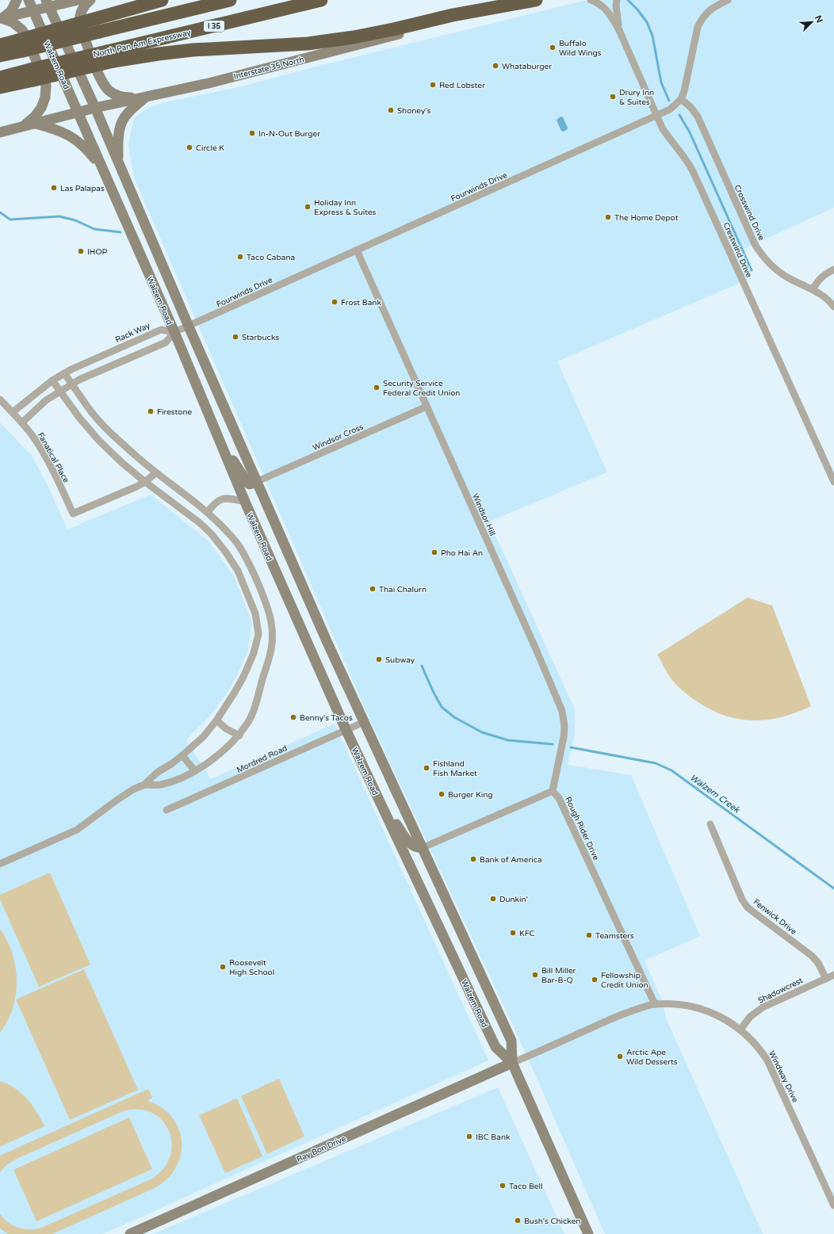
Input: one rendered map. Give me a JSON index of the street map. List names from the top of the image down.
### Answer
{
  "streets": {
    "highway": ["I 35", "North Pan Am Expressway"],
    "main road": ["Walzem Road", "Interstate 35 North", "Ray Bon Drive"],
    "street": [
      "Fourwinds Drive",
      "Crosswind Drive",
      "Crestwind Drive",
      "Rack Way",
      "Windsor Cross",
      "Fanatical Place",
      "Windsor Hill",
      "Mordred Road",
      "Rough Rider Drive",
      "Fenwick Drive",
      "Shadowcrest",
      "Windway Drive"
    ]
  },
  "crossings": [
    ["Walzem Road", "Interstate 35 North"],
    ["Walzem Road", "Fourwinds Drive"],
    ["Walzem Road", "Rack Way"],
    ["Walzem Road", "Windsor Cross"],
    ["Walzem Road", "Mordred Road"],
    ["Walzem Road", "Windway Drive"],
    ["Walzem Road", "Ray Bon Drive"],
    ["Fourwinds Drive", "Crosswind Drive"],
    ["Fourwinds Drive", "Crestwind Drive"],
    ["Fourwinds Drive", "Rack Way"],
    ["Fourwinds Drive", "Windsor Hill"],
    ["Rack Way", "Fanatical Place"],
    ["Windsor Cross", "Windsor Hill"],
    ["Windsor Hill", "Rough Rider Drive"],
    ["Rough Rider Drive", "Windway Drive"],
    ["Fenwick Drive", "Shadowcrest"],
    ["Shadowcrest", "Windway Drive"],
    ["Windway Drive", "Ray Bon Drive"]
  ],
  "water": ["Walzem Creek"],
  "places": [
    "Buffalo Wild Wings",
    "Whataburger",
    "Red Lobster",
    "Drury Inn & Suites",
    "Shoney's",
    "In-N-Out Burger",
    "Circle K",
    "Las Palapas",
    "Holiday Inn Express & Suites",
    "The Home Depot",
    "IHOP",
    "Taco Cabana",
    "Frost Bank",
    "Starbucks",
    "Security Service Federal Credit Union",
    "Firestone",
    "Pho Hai An",
    "Thai Chalurn",
    "Subway",
    "Benny's Tacos",
    "Fishland Fish Market",
    "Burger King",
    "Bank of America",
    "Dunkin'",
    "KFC",
    "Teamsters",
    "Roosevelt High School",
    "Bill Miller Bar-B-Q",
    "Fellowship Credit Union",
    "Arctic Ape Wild Desserts",
    "IBC Bank",
    "Taco Bell",
    "Bush's Chicken"
  ],
  "north": "top right"
}
